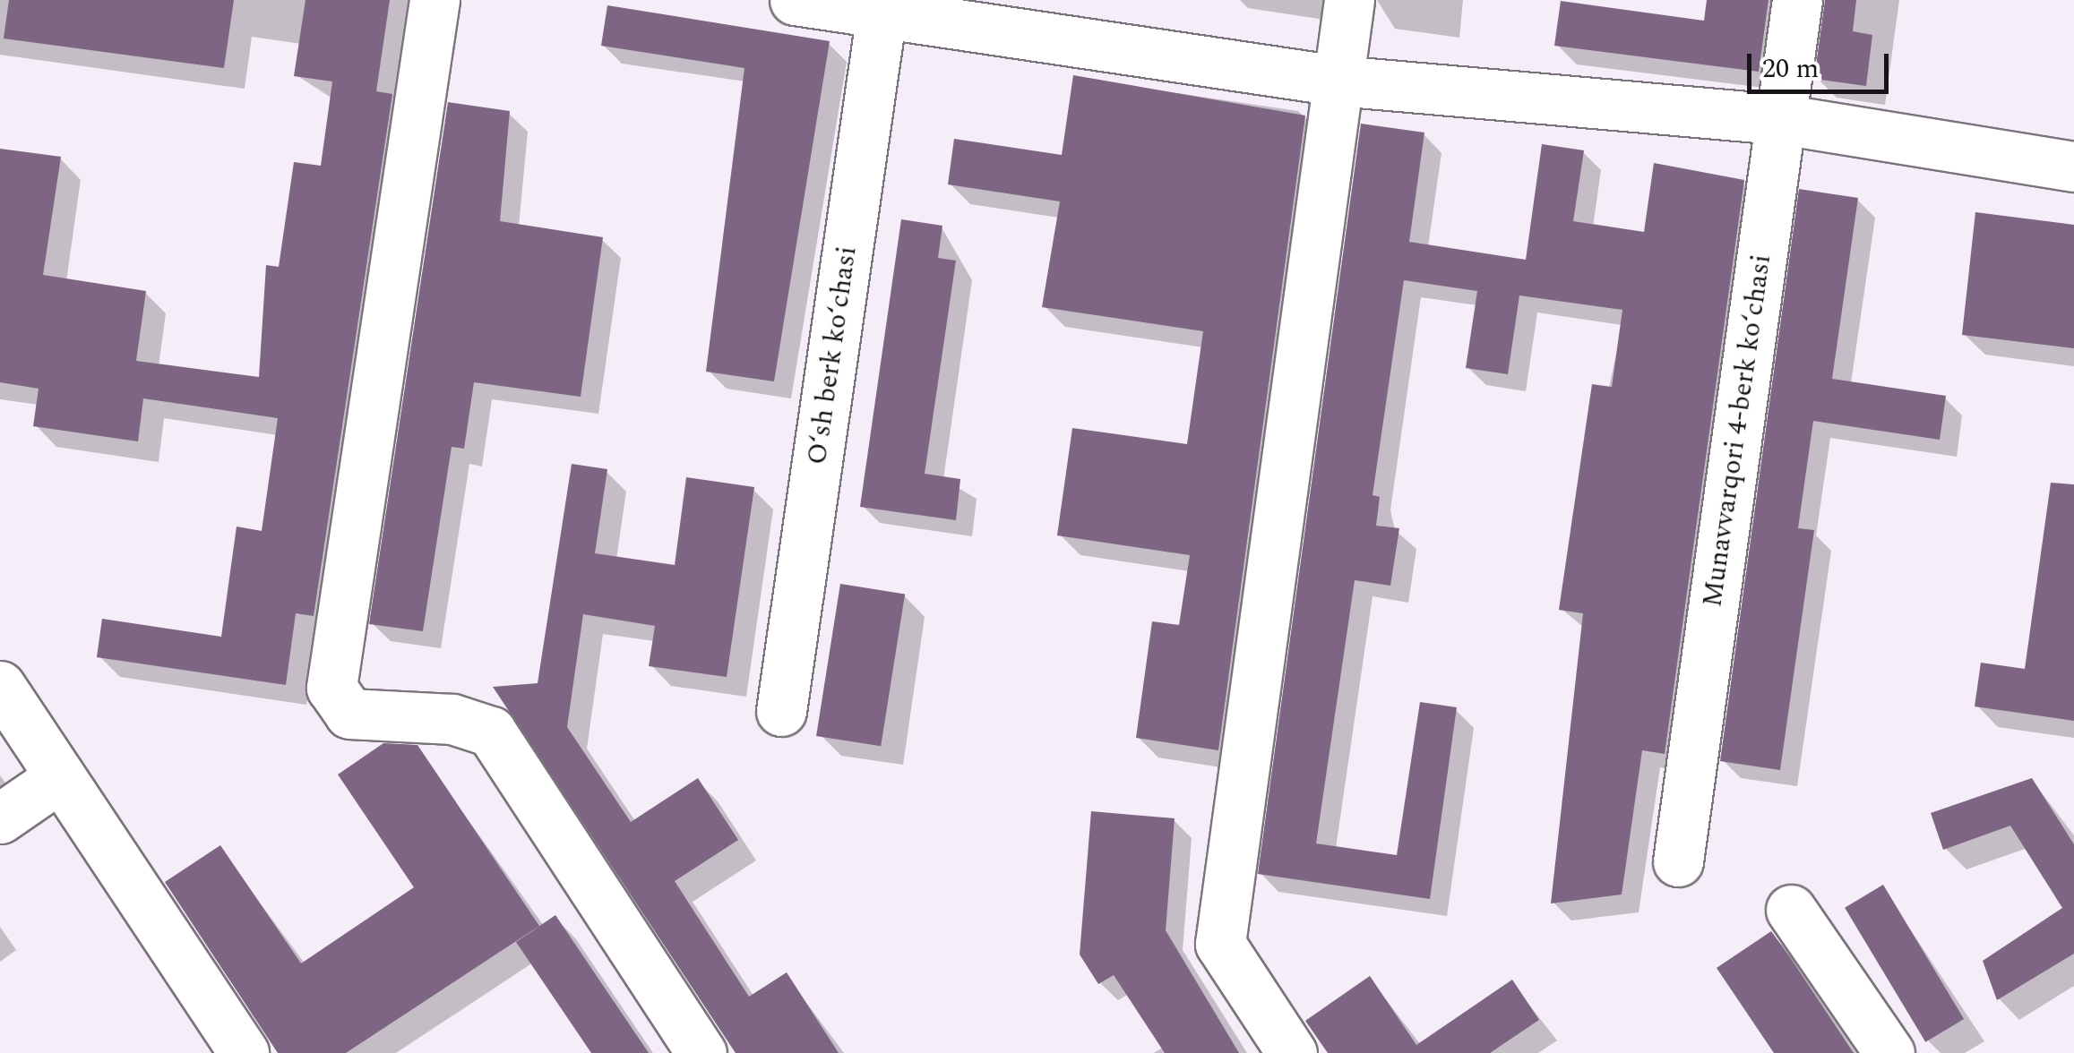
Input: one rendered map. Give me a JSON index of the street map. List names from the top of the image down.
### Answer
{
  "streets": {
    "street": ["Oʻsh berk koʻchasi", "Munavvarqori 4-berk koʻchasi"]
  },
  "scale_bar": "20 m"
}
